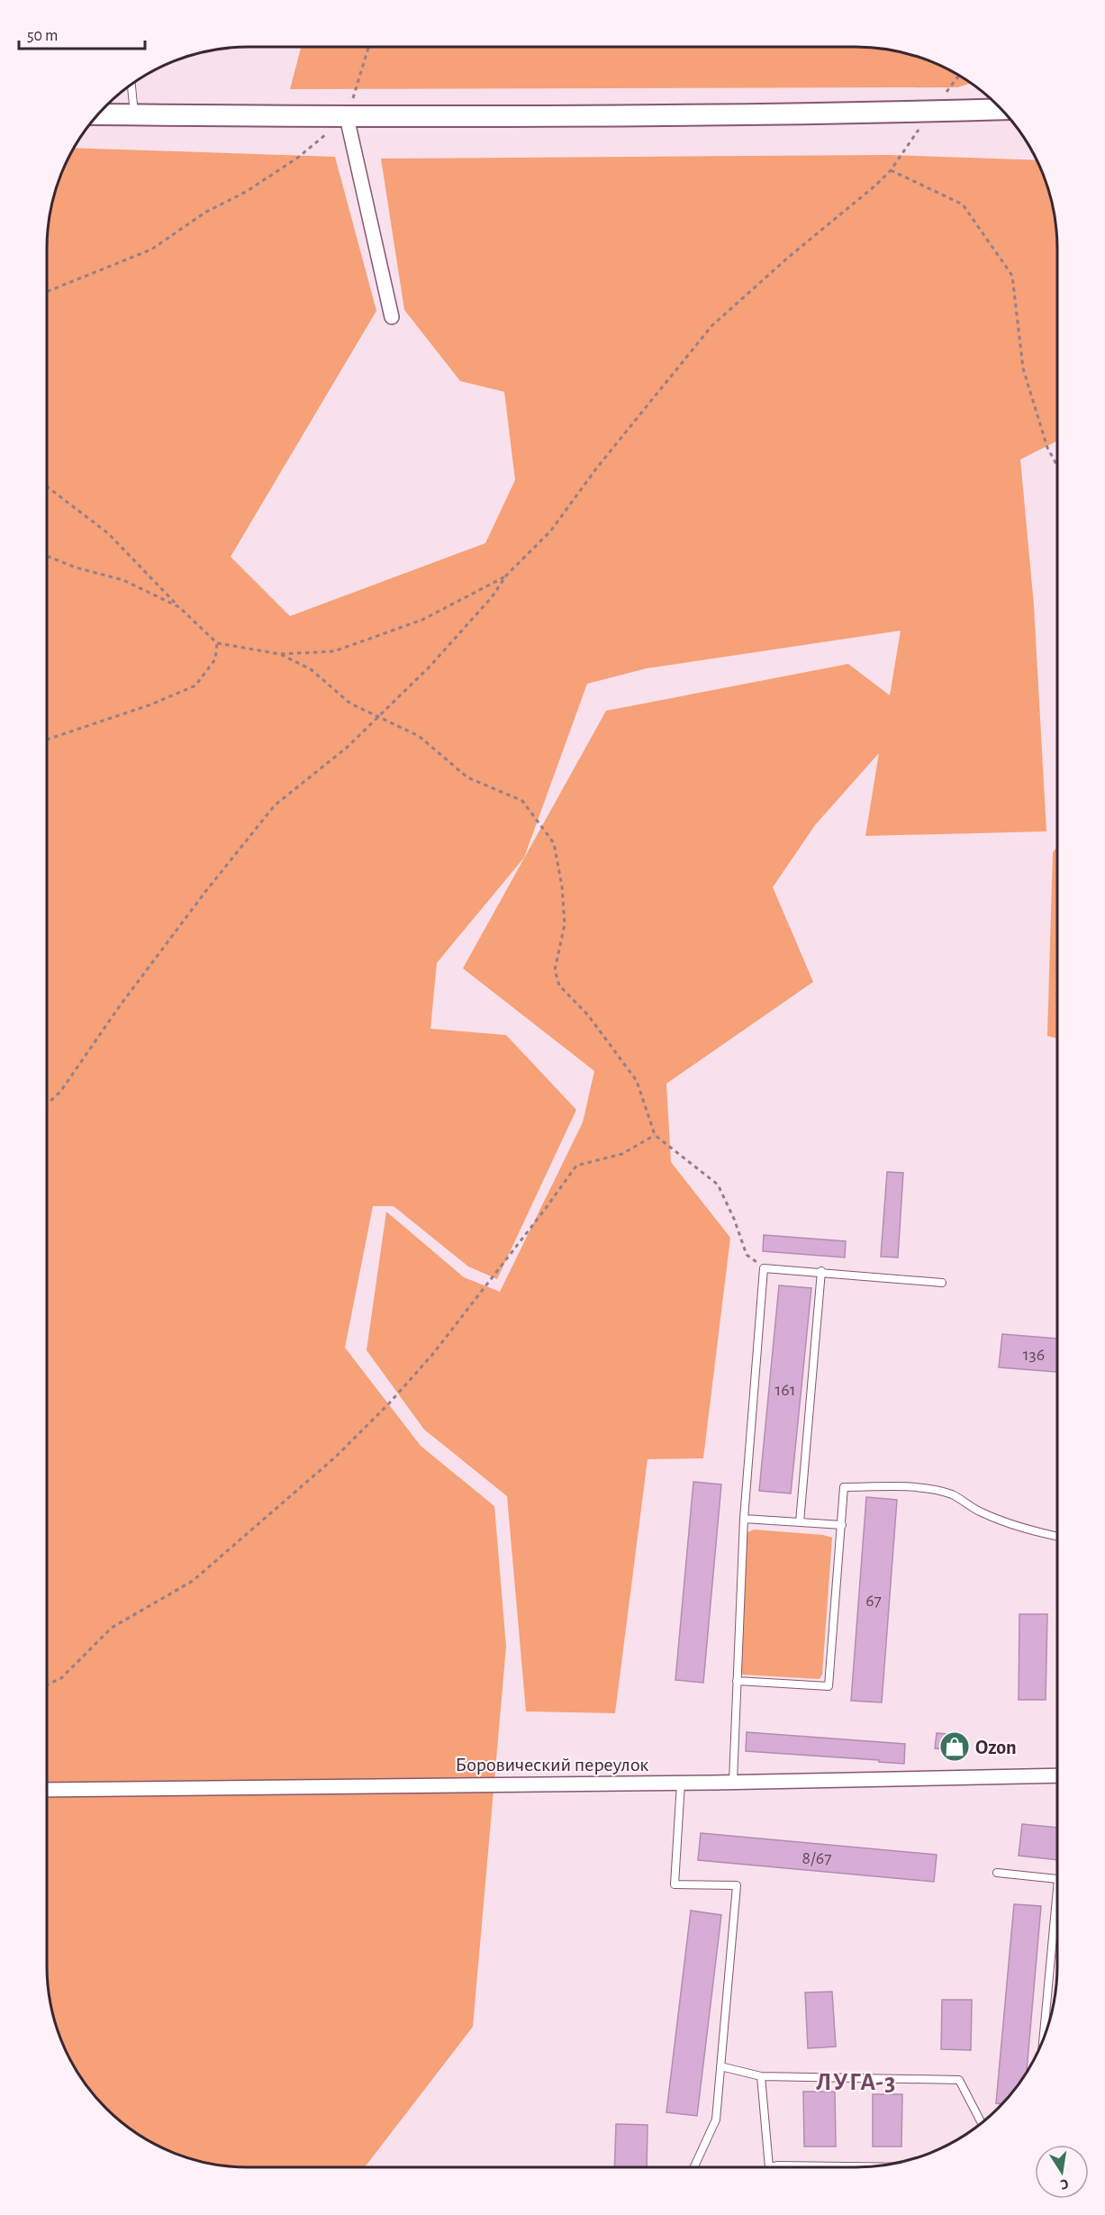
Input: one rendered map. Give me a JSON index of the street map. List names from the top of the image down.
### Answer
{
  "streets": {
    "street": ["Боровический переулок"]
  },
  "districts": ["ЛУГА-3"],
  "places": {
    "shop": ["Ozon"]
  },
  "house_numbers": [
    "136",
    "161",
    "67",
    "8/67"
  ],
  "scale_bar": "50 m",
  "north": "bottom"
}
